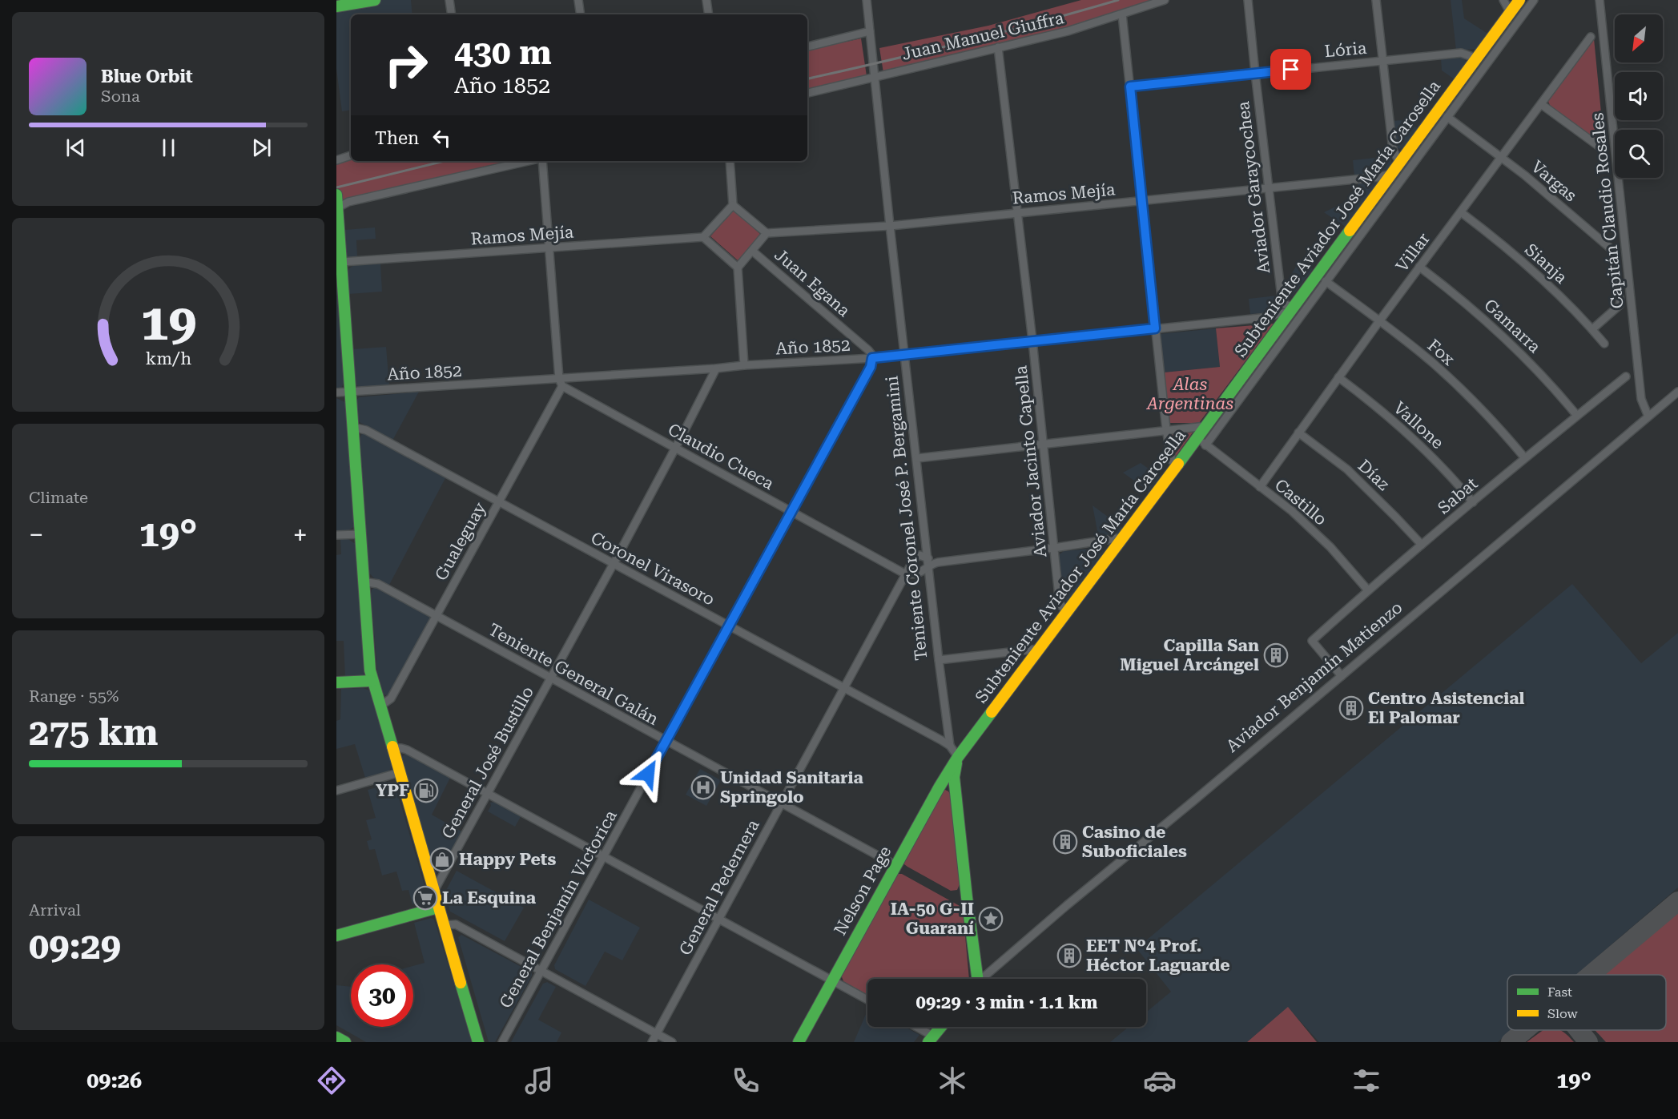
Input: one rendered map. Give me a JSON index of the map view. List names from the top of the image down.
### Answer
{
  "streets": {
    "street": [
      "Juan Manuel Giuffra",
      "Lória",
      "Vargas",
      "Aviador Garaycochea",
      "Ramos Mejía",
      "Capitán Claudio Rosales",
      "Subteniente Aviador José María Carosella",
      "Villar",
      "Sianja",
      "Juan Egana",
      "Gamarra",
      "Año 1852",
      "Fox",
      "Vallone",
      "Claudio Cueca",
      "Aviador Jacinto Capella",
      "Díaz",
      "Sabat",
      "Castillo",
      "Teniente Coronel José P. Bergamini",
      "Gualeguay",
      "Coronel Virasoro",
      "Teniente General Galán",
      "Aviador Benjamín Matienzo",
      "General José Bustillo",
      "General Pedernera",
      "Nelson Page",
      "General Benjamín Victorica"
    ]
  },
  "crossings": [
    ["Juan Manuel Giuffra", "Aviador Jacinto Capella"],
    ["Juan Manuel Giuffra", "Teniente Coronel José P. Bergamini"],
    ["Lória", "Aviador Garaycochea"],
    ["Lória", "Subteniente Aviador José María Carosella"],
    ["Vargas", "Villar"],
    ["Vargas", "Sianja"],
    ["Aviador Garaycochea", "Ramos Mejía"],
    ["Aviador Garaycochea", "Subteniente Aviador José María Carosella"],
    ["Aviador Garaycochea", "Año 1852"],
    ["Ramos Mejía", "Subteniente Aviador José María Carosella"],
    ["Ramos Mejía", "Aviador Jacinto Capella"],
    ["Ramos Mejía", "Teniente Coronel José P. Bergamini"],
    ["Capitán Claudio Rosales", "Aviador Benjamín Matienzo"],
    ["Subteniente Aviador José María Carosella", "Año 1852"],
    ["Subteniente Aviador José María Carosella", "Aviador Jacinto Capella"],
    ["Subteniente Aviador José María Carosella", "Castillo"],
    ["Subteniente Aviador José María Carosella", "Coronel Virasoro"],
    ["Subteniente Aviador José María Carosella", "Nelson Page"],
    ["Villar", "Sianja"],
    ["Villar", "Gamarra"],
    ["Villar", "Fox"],
    ["Villar", "Vallone"],
    ["Villar", "Díaz"],
    ["Villar", "Castillo"],
    ["Juan Egana", "Año 1852"],
    ["Juan Egana", "General Benjamín Victorica"],
    ["Gamarra", "Sabat"],
    ["Año 1852", "Claudio Cueca"],
    ["Año 1852", "Aviador Jacinto Capella"],
    ["Año 1852", "Teniente Coronel José P. Bergamini"],
    ["Año 1852", "Gualeguay"],
    ["Año 1852", "General José Bustillo"],
    ["Año 1852", "General Benjamín Victorica"],
    ["Fox", "Sabat"],
    ["Vallone", "Sabat"],
    ["Claudio Cueca", "Gualeguay"],
    ["Claudio Cueca", "General José Bustillo"],
    ["Claudio Cueca", "General Pedernera"],
    ["Claudio Cueca", "General Benjamín Victorica"],
    ["Díaz", "Sabat"],
    ["Sabat", "Castillo"],
    ["Sabat", "Aviador Benjamín Matienzo"],
    ["Teniente Coronel José P. Bergamini", "Coronel Virasoro"],
    ["Teniente Coronel José P. Bergamini", "General Pedernera"],
    ["Gualeguay", "Coronel Virasoro"],
    ["Gualeguay", "Teniente General Galán"],
    ["Coronel Virasoro", "General José Bustillo"],
    ["Coronel Virasoro", "General Pedernera"],
    ["Coronel Virasoro", "Nelson Page"],
    ["Coronel Virasoro", "General Benjamín Victorica"],
    ["Teniente General Galán", "General José Bustillo"],
    ["Teniente General Galán", "General Pedernera"],
    ["Teniente General Galán", "Nelson Page"],
    ["Teniente General Galán", "General Benjamín Victorica"]
  ],
  "parks": ["Alas Argentinas"],
  "places": {
    "building": [
      "Capilla San Miguel Arcángel",
      "Centro Asistencial El Palomar",
      "Casino de Suboficiales",
      "EET Nº4 Prof. Héctor Laguarde"
    ],
    "hospital": ["Unidad Sanitaria Springolo"],
    "fuel station": ["YPF"],
    "shop": ["Happy Pets"],
    "supermarket": ["La Esquina"],
    "place": ["IA-50 G-II Guaraní"]
  },
  "legend": ["Fast", "Slow"],
  "north": "bottom left",
  "page": {
    "turn": ["430 m", "Año 1852"],
    "song": ["Blue Orbit", "Sona"],
    "then": "Then",
    "tile": [
      "Climate",
      ["Range · 55%", "275 km"],
      ["Arrival", "09:29"]
    ],
    "heat": ["−", "19°", "+"],
    "limit": "30",
    "trip": "09:29 · 3 min · 1.1 km",
    "tabs": ["09:26", "19°"],
    "gauge": ["19", "km/h"]
  }
}
